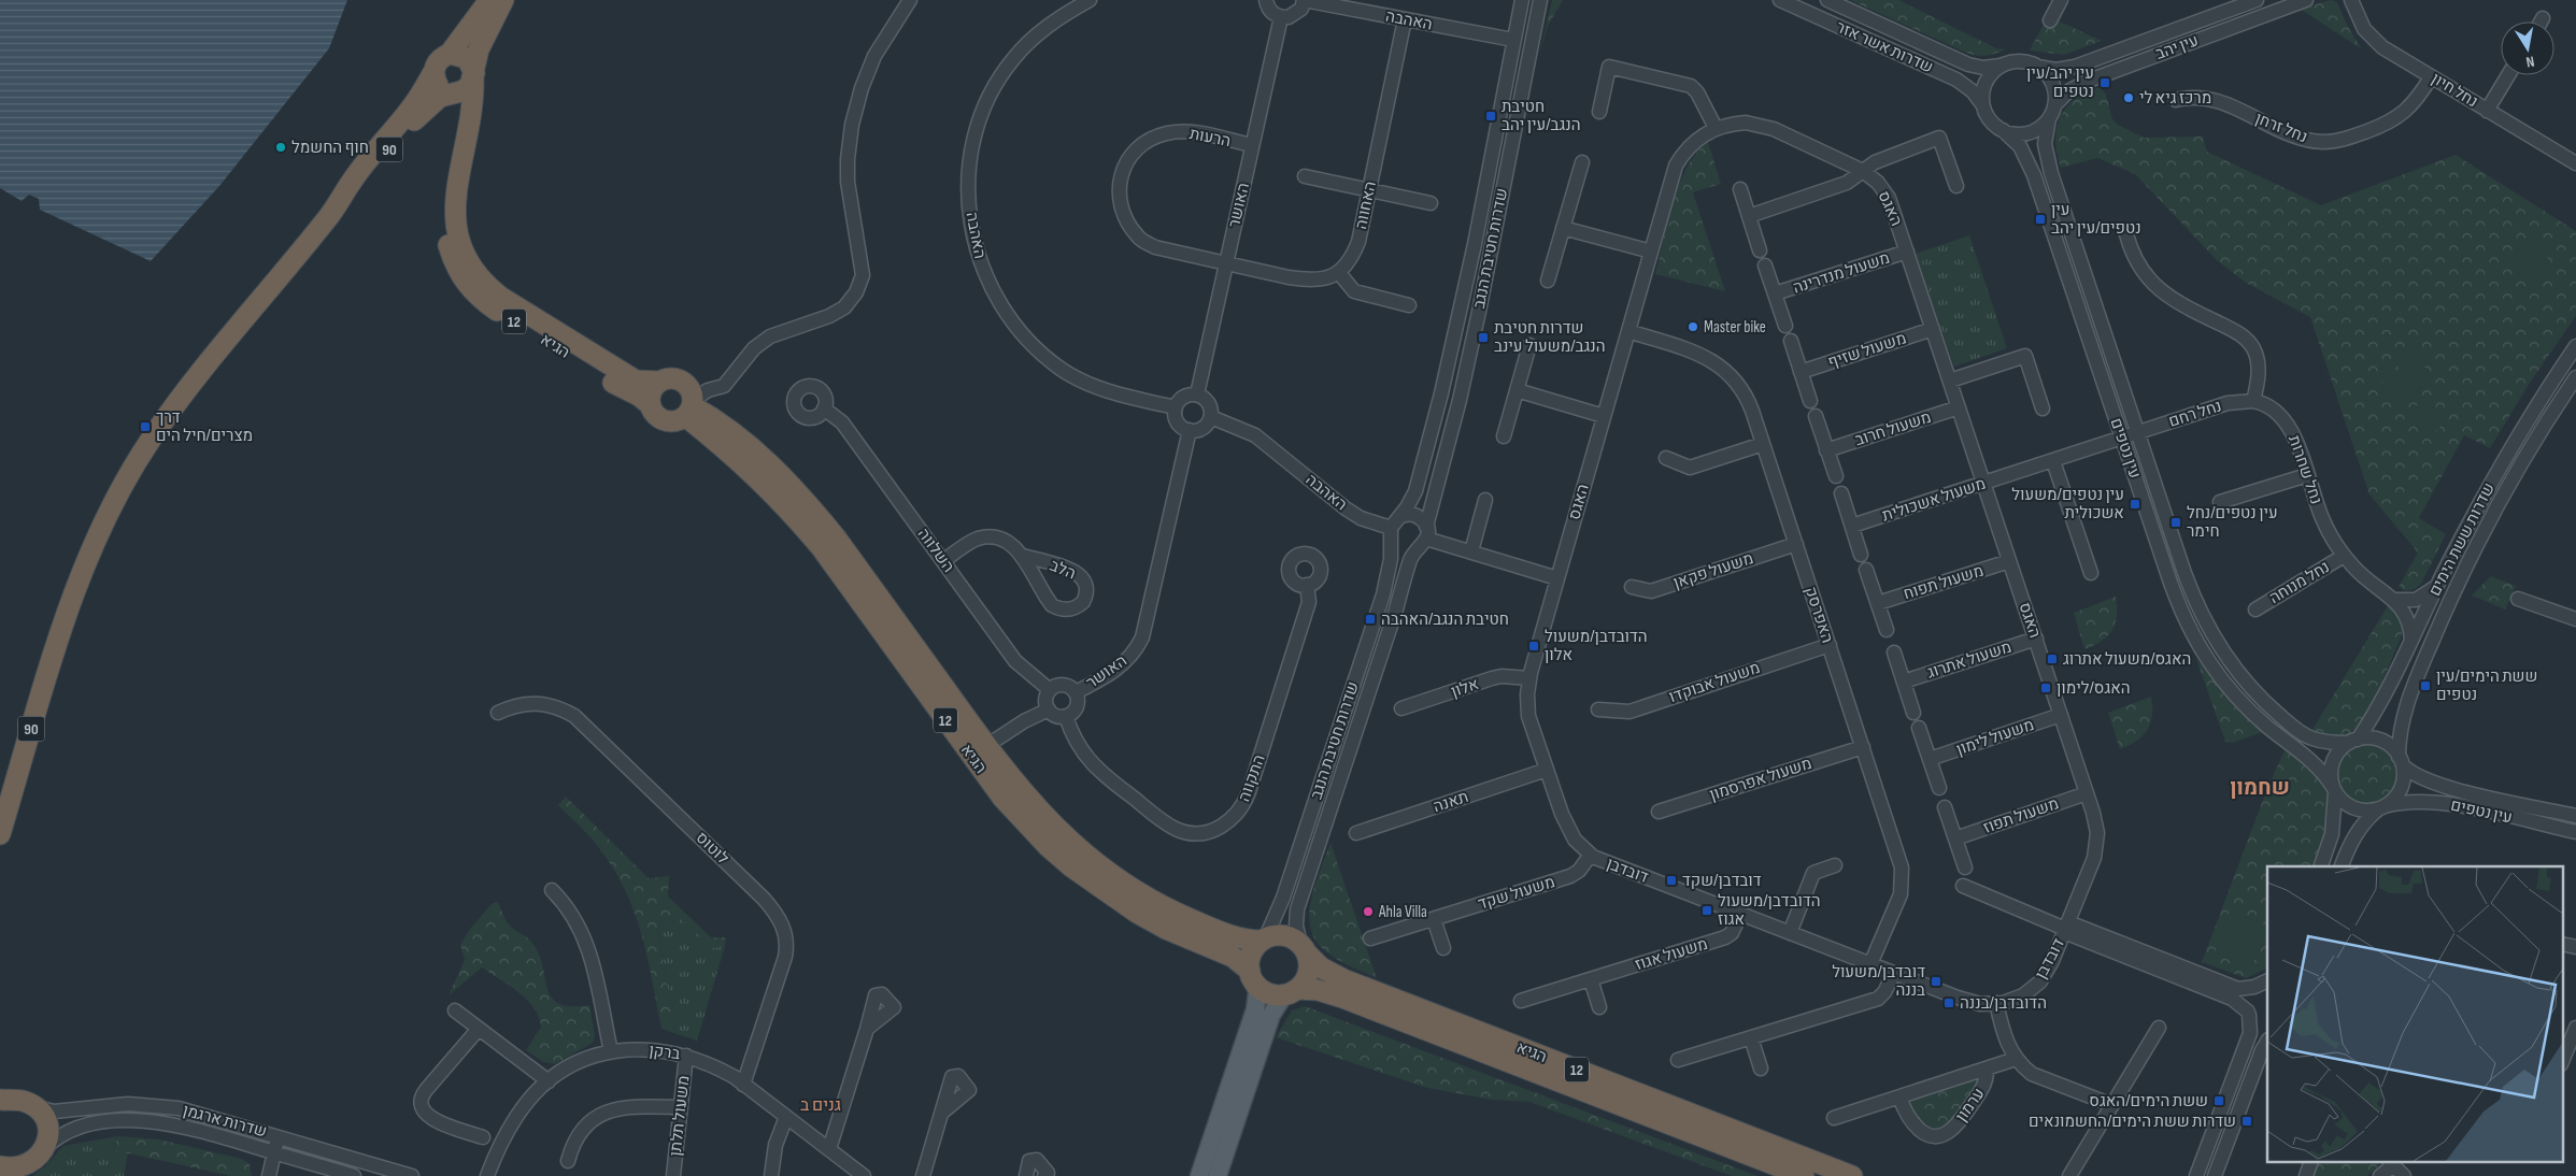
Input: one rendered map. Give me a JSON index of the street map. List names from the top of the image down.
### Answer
{
  "streets": {
    "highway": ["90", "12", "הגיא"],
    "street": [
      "האהבה",
      "שדרות אשר אזר",
      "עין יהב",
      "נחל חיון",
      "נחל זרחן",
      "הרעות",
      "האושר",
      "האחווה",
      "האגס",
      "שדרות חטיבת הנגב",
      "משעול מנדרינה",
      "משעול שזיף",
      "נחל רחם",
      "משעול חרוב",
      "עין נטפים",
      "נחל שחרות",
      "משעול אשכולית",
      "שדרות ששת הימים",
      "השלווה",
      "הלב",
      "משעול פקאן",
      "משעול תפוח",
      "נחל מנוחה",
      "האפרסק",
      "משעול אתרוג",
      "משעול אבוקדו",
      "אלון",
      "משעול לימון",
      "התקווה",
      "משעול אפרסמון",
      "תאנה",
      "משעול תפוז",
      "לוטוס",
      "דובדבן",
      "משעול שקד",
      "משעול אגוז",
      "ברקן",
      "ערמון",
      "משעול תלתן",
      "שדרות ארגמן"
    ]
  },
  "crossings": [
    ["האהבה", "האושר"],
    ["האהבה", "האחווה"],
    ["האהבה", "שדרות חטיבת הנגב"],
    ["שדרות אשר אזר", "עין יהב"],
    ["שדרות אשר אזר", "עין נטפים"],
    ["עין יהב", "עין נטפים"],
    ["נחל חיון", "נחל זרחן"],
    ["הרעות", "האושר"],
    ["90", "הגיא"],
    ["האושר", "השלווה"],
    ["האושר", "התקווה"],
    ["האגס", "משעול מנדרינה"],
    ["האגס", "משעול שזיף"],
    ["האגס", "משעול חרוב"],
    ["האגס", "משעול אשכולית"],
    ["האגס", "משעול תפוח"],
    ["האגס", "האפרסק"],
    ["האגס", "משעול אתרוג"],
    ["האגס", "משעול לימון"],
    ["האגס", "משעול תפוז"],
    ["האגס", "דובדבן"],
    ["שדרות חטיבת הנגב", "12"],
    ["שדרות חטיבת הנגב", "הגיא"],
    ["12", "הגיא"],
    ["נחל רחם", "עין נטפים"],
    ["נחל רחם", "נחל שחרות"],
    ["נחל רחם", "משעול אשכולית"],
    ["עין נטפים", "משעול אשכולית"],
    ["עין נטפים", "שדרות ששת הימים"],
    ["נחל שחרות", "שדרות ששת הימים"],
    ["נחל שחרות", "נחל מנוחה"],
    ["השלווה", "הלב"],
    ["השלווה", "התקווה"],
    ["משעול פקאן", "האפרסק"],
    ["האפרסק", "משעול אבוקדו"],
    ["האפרסק", "משעול אפרסמון"],
    ["האפרסק", "דובדבן"],
    ["אלון", "דובדבן"],
    ["תאנה", "דובדבן"],
    ["לוטוס", "ברקן"],
    ["דובדבן", "משעול שקד"],
    ["דובדבן", "משעול אגוז"],
    ["ברקן", "משעול תלתן"]
  ],
  "districts": ["שחמון", "גנים ב"],
  "places": {
    "transit": [
      "עין יהב/עין נטפים",
      "חטיבת הנגב/עין יהב",
      "עין נטפים/עין יהב",
      "שדרות חטיבת הנגב/משעול עינב",
      "דרך מצרים/חיל הים",
      "עין נטפים/משעול אשכולית",
      "עין נטפים/נחל חימר",
      "חטיבת הנגב/האהבה",
      "הדובדבן/משעול אלון",
      "האגס/משעול אתרוג",
      "ששת הימים/עין נטפים",
      "האגס/לימון",
      "דובדבן/שקד",
      "הדובדבן/משעול אגוז",
      "דובדבן/משעול בננה",
      "הדובדבן/בננה",
      "ששת הימים/האגס",
      "שדרות ששת הימים/החשמונאים"
    ],
    "other": [
      "מרכז גיא לי",
      "חוף החשמל",
      "Master bike",
      "Ahla Villa"
    ]
  },
  "north": "bottom"
}
